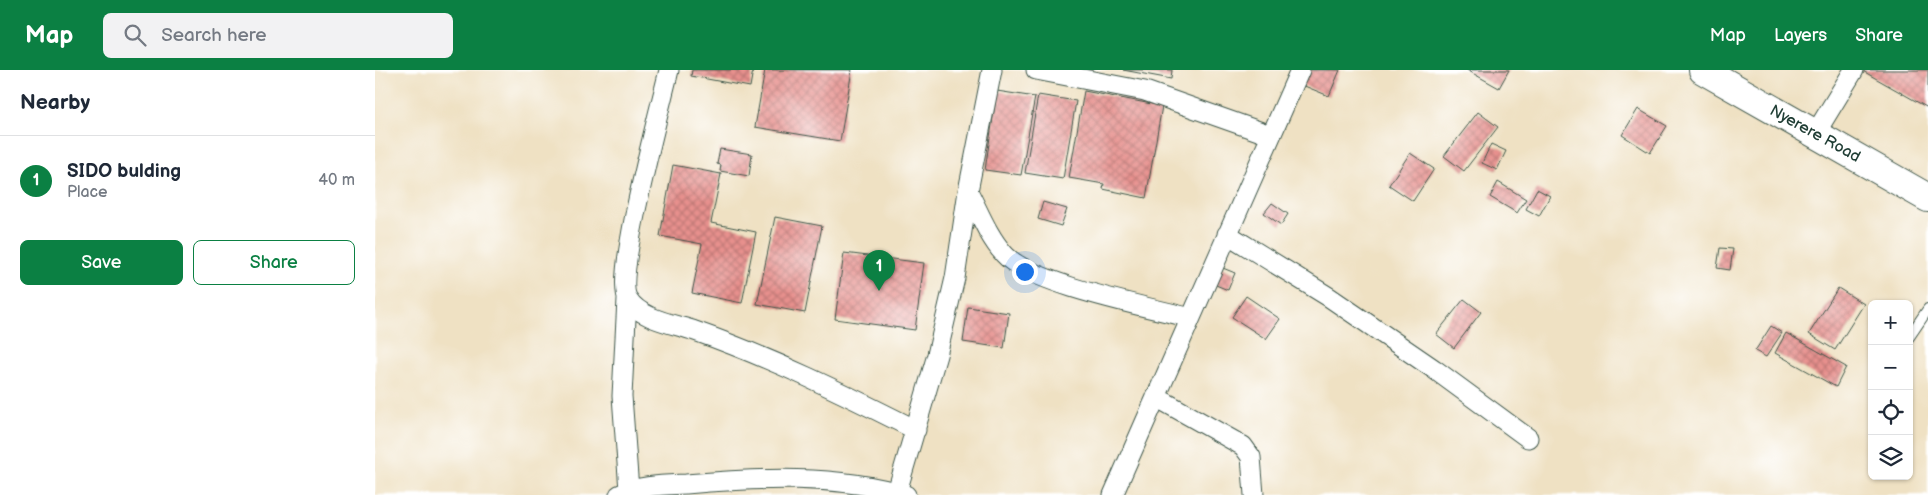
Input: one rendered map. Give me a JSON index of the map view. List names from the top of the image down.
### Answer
{
  "streets": {
    "main road": ["Nyerere Road"]
  },
  "page": {
    "header": "Map",
    "search": "Search here",
    "nav": ["Map", "Layers", "Share"],
    "heading": "Nearby",
    "list": [
      {
        "mark": "1",
        "name": "SIDO bulding",
        "note": "Place",
        "value": "40 m"
      }
    ],
    "buttons": ["Save", "Share"],
    "pins": "1",
    "map_buttons": ["+", "−"]
  }
}
